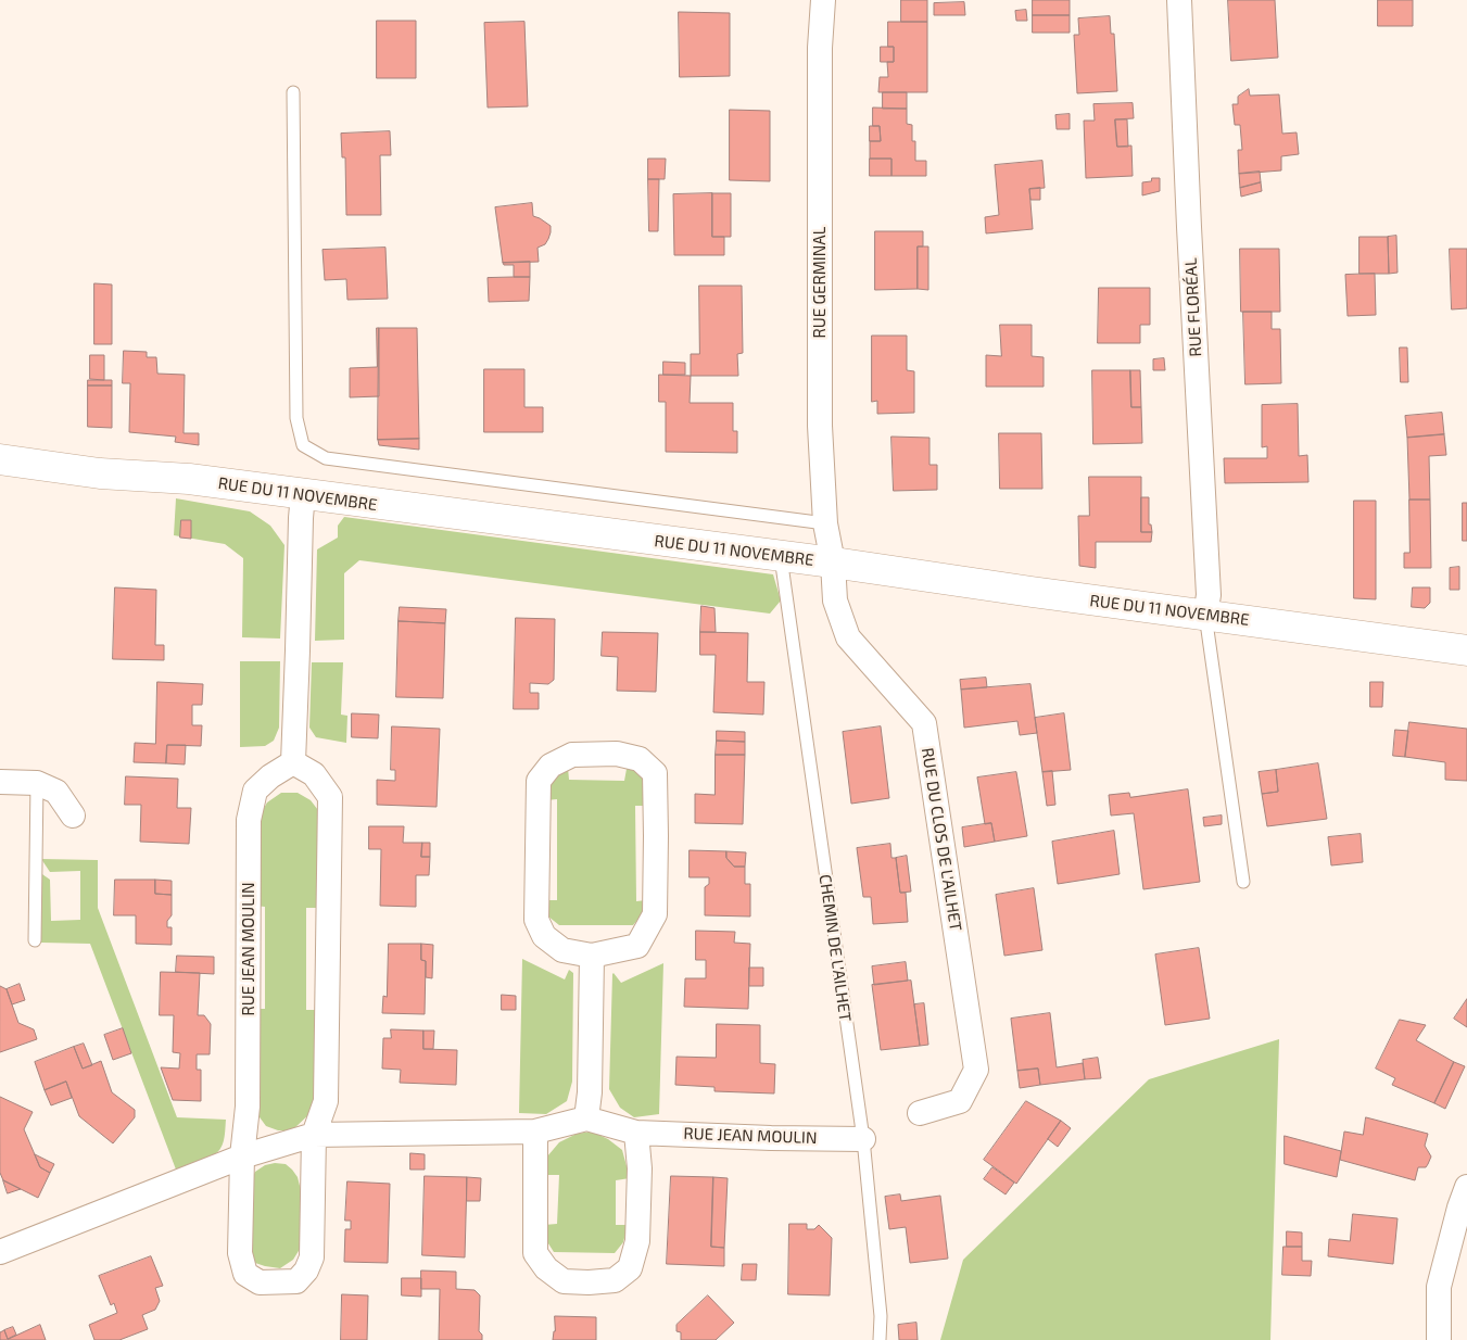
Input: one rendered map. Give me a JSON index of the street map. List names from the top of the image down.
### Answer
{
  "streets": {
    "street": [
      "RUE GERMINAL",
      "RUE FLORÉAL",
      "RUE DU 11 NOVEMBRE",
      "RUE DU CLOS DE L'AILHET",
      "RUE JEAN MOULIN"
    ],
    "lane": ["CHEMIN DE L'AILHET"]
  },
  "crossings": [
    ["RUE GERMINAL", "RUE DU 11 NOVEMBRE"],
    ["RUE GERMINAL", "RUE DU CLOS DE L'AILHET"],
    ["RUE FLORÉAL", "RUE DU 11 NOVEMBRE"],
    ["RUE DU 11 NOVEMBRE", "RUE DU CLOS DE L'AILHET"],
    ["RUE DU 11 NOVEMBRE", "CHEMIN DE L'AILHET"],
    ["CHEMIN DE L'AILHET", "RUE JEAN MOULIN"]
  ]
}
